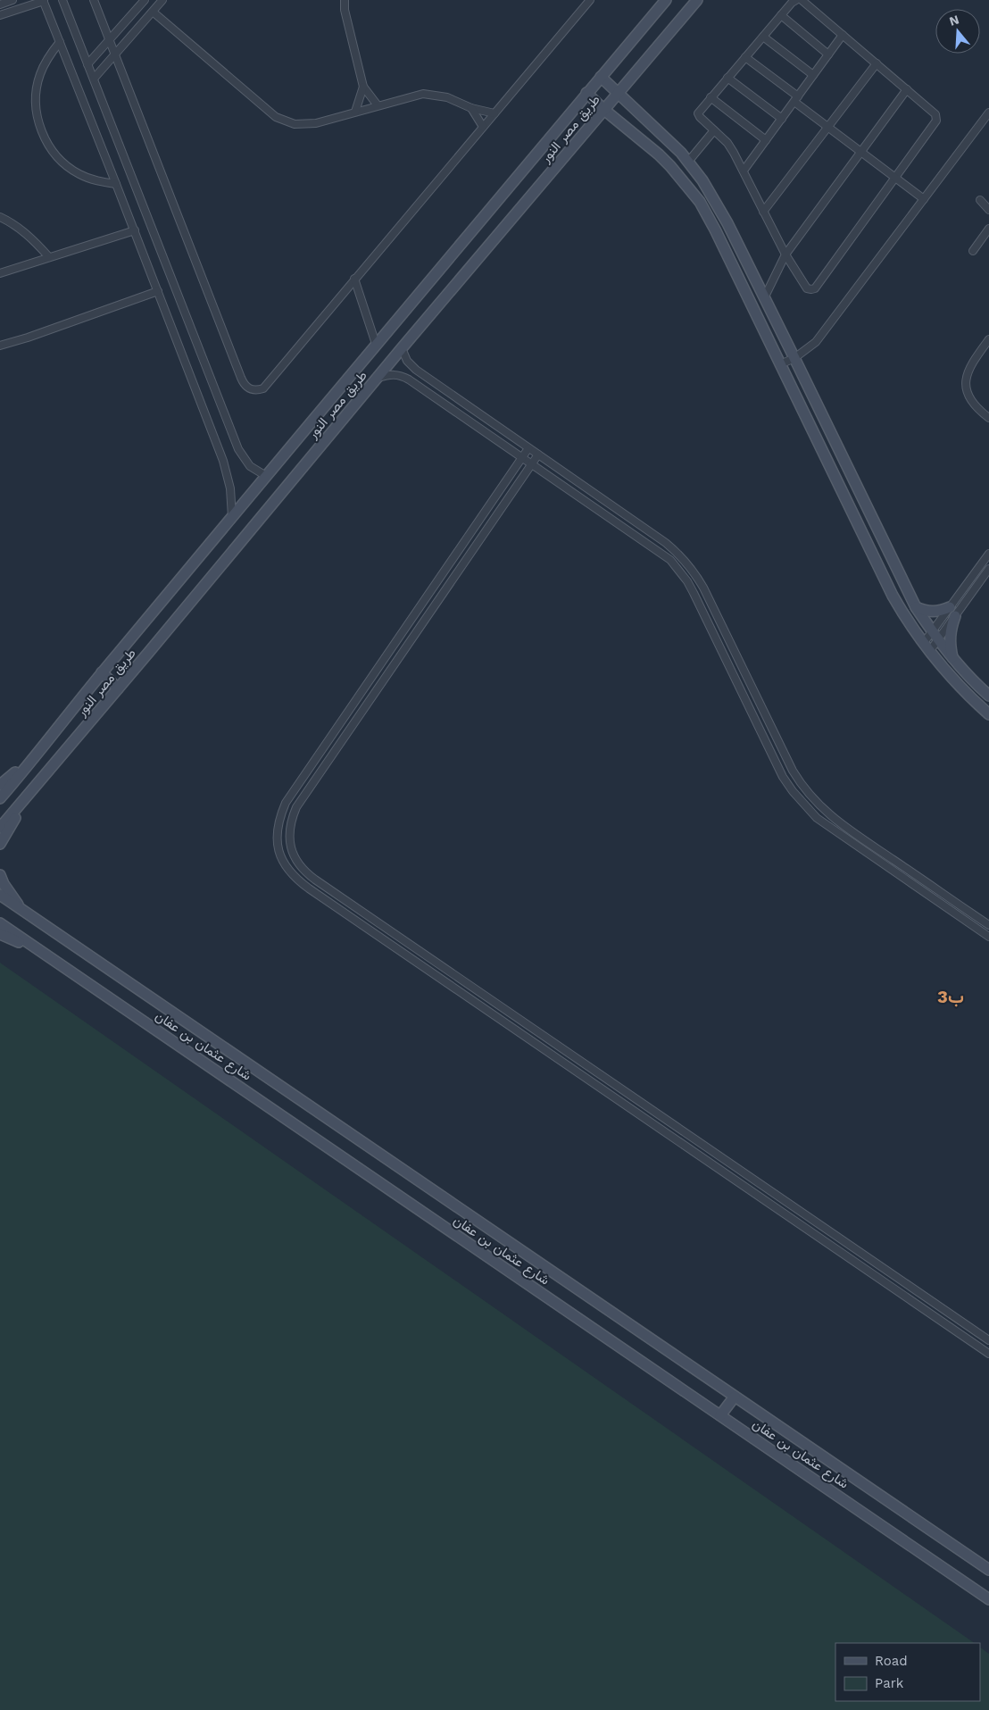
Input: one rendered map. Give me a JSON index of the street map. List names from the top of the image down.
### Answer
{
  "streets": {
    "street": ["طريق مصر النور", "شارع عثمان بن عفان"]
  },
  "districts": ["ب3"],
  "legend": ["Road", "Park"],
  "north": "top"
}
